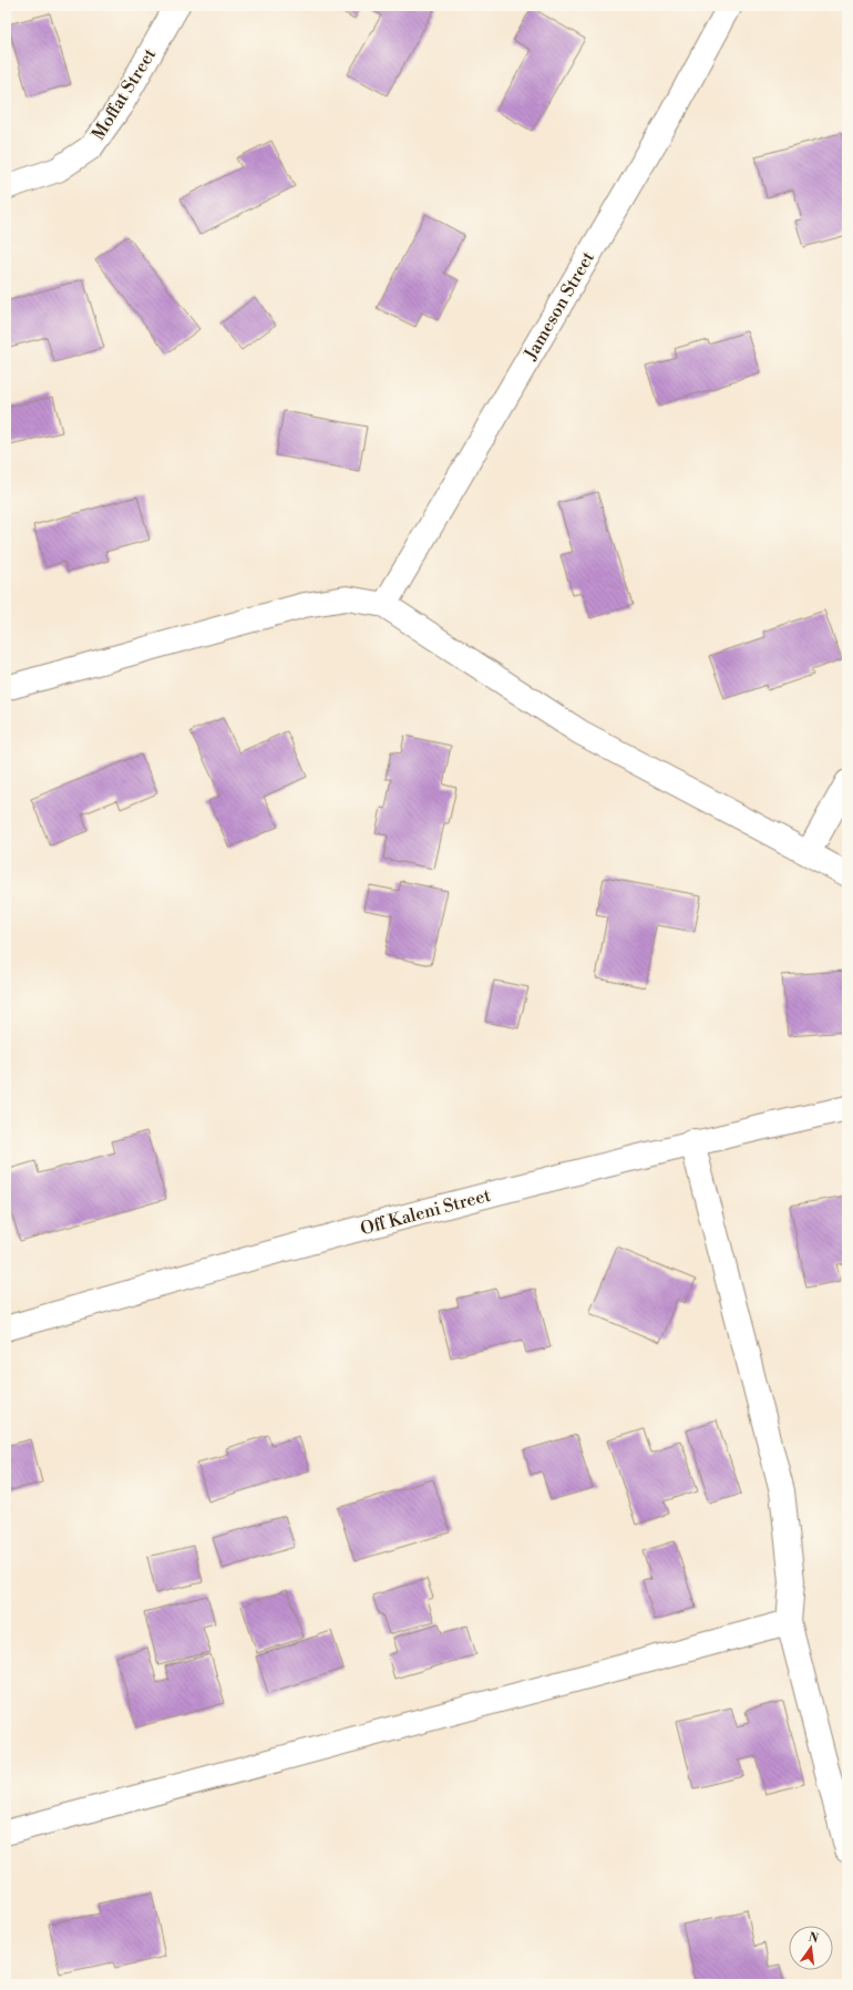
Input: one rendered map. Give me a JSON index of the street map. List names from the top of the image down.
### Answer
{
  "streets": {
    "street": ["Moffat Street", "Jameson Street", "Off Kaleni Street"]
  },
  "north": "top"
}
